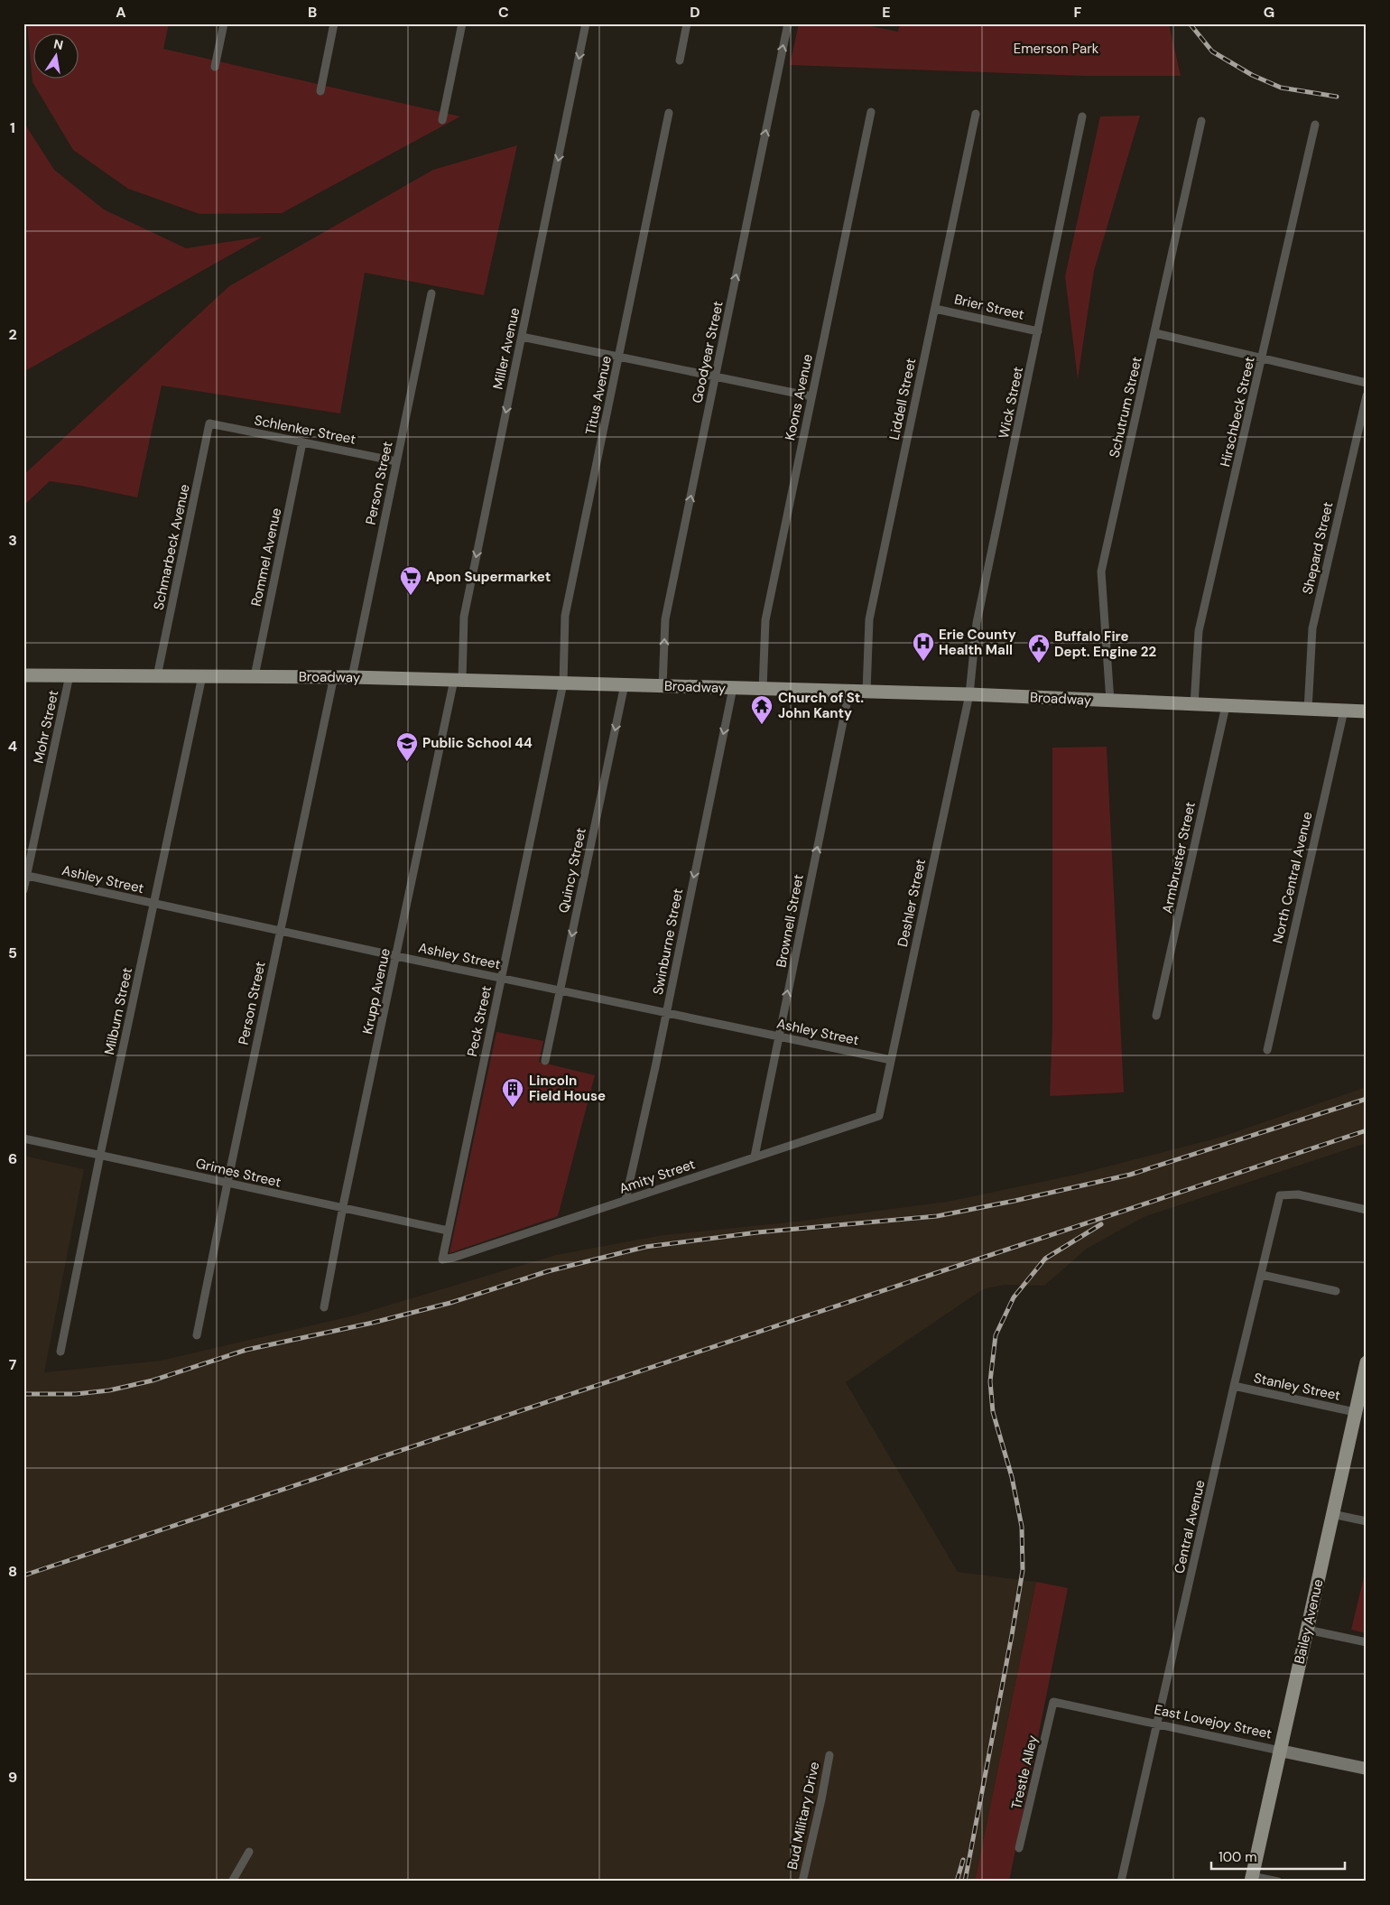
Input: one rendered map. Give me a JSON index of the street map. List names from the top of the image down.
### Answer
{
  "streets": {
    "main road": ["Broadway", "Bailey Avenue"],
    "street": [
      "Brier Street",
      "Miller Avenue",
      "Goodyear Street",
      "Titus Avenue",
      "Koons Avenue",
      "Liddell Street",
      "Wick Street",
      "Schutrum Street",
      "Hirschbeck Street",
      "Schlenker Street",
      "Person Street",
      "Schmarbeck Avenue",
      "Shepard Street",
      "Rommel Avenue",
      "Mohr Street",
      "Armbruster Street",
      "Quincy Street",
      "North Central Avenue",
      "Ashley Street",
      "Deshler Street",
      "Brownell Street",
      "Swinburne Street",
      "Krupp Avenue",
      "Milburn Street",
      "Peck Street",
      "Grimes Street",
      "Amity Street",
      "Stanley Street",
      "Central Avenue",
      "East Lovejoy Street",
      "Trestle Alley",
      "Bud Military Drive"
    ]
  },
  "crossings": [
    ["Brier Street", "Liddell Street"],
    ["Brier Street", "Wick Street"],
    ["Miller Avenue", "Broadway"],
    ["Miller Avenue", "Krupp Avenue"],
    ["Goodyear Street", "Broadway"],
    ["Titus Avenue", "Broadway"],
    ["Titus Avenue", "Peck Street"],
    ["Koons Avenue", "Broadway"],
    ["Liddell Street", "Broadway"],
    ["Wick Street", "Broadway"],
    ["Wick Street", "Deshler Street"],
    ["Schutrum Street", "Broadway"],
    ["Hirschbeck Street", "Broadway"],
    ["Schlenker Street", "Person Street"],
    ["Schlenker Street", "Schmarbeck Avenue"],
    ["Schlenker Street", "Rommel Avenue"],
    ["Person Street", "Broadway"],
    ["Person Street", "Ashley Street"],
    ["Person Street", "Grimes Street"],
    ["Schmarbeck Avenue", "Broadway"],
    ["Shepard Street", "Broadway"],
    ["Rommel Avenue", "Broadway"],
    ["Broadway", "Mohr Street"],
    ["Broadway", "Armbruster Street"],
    ["Broadway", "Quincy Street"],
    ["Broadway", "North Central Avenue"],
    ["Broadway", "Deshler Street"],
    ["Broadway", "Brownell Street"],
    ["Broadway", "Swinburne Street"],
    ["Broadway", "Krupp Avenue"],
    ["Broadway", "Milburn Street"],
    ["Broadway", "Peck Street"],
    ["Mohr Street", "Ashley Street"],
    ["Quincy Street", "Ashley Street"],
    ["Ashley Street", "Deshler Street"],
    ["Ashley Street", "Brownell Street"],
    ["Ashley Street", "Swinburne Street"],
    ["Ashley Street", "Krupp Avenue"],
    ["Ashley Street", "Milburn Street"],
    ["Ashley Street", "Peck Street"],
    ["Deshler Street", "Amity Street"],
    ["Brownell Street", "Amity Street"],
    ["Swinburne Street", "Amity Street"],
    ["Krupp Avenue", "Grimes Street"],
    ["Milburn Street", "Grimes Street"],
    ["Peck Street", "Grimes Street"],
    ["Peck Street", "Amity Street"],
    ["Stanley Street", "Central Avenue"],
    ["Stanley Street", "Bailey Avenue"],
    ["Central Avenue", "East Lovejoy Street"],
    ["Bailey Avenue", "East Lovejoy Street"],
    ["East Lovejoy Street", "Trestle Alley"]
  ],
  "one_way": [
    "Miller Avenue",
    "Goodyear Street",
    "Quincy Street",
    "Brownell Street",
    "Swinburne Street"
  ],
  "parks": ["Emerson Park"],
  "places": {
    "supermarket": ["Apon Supermarket"],
    "hospital": ["Erie County Health Mall"],
    "public building": ["Buffalo Fire Dept. Engine 22"],
    "temple": ["Church of St. John Kanty"],
    "school or university": ["Public School 44"],
    "building": ["Lincoln Field House"]
  },
  "scale_bar": "100 m",
  "north": "top",
  "grid": {
    "columns": [
      "A",
      "B",
      "C",
      "D",
      "E",
      "F",
      "G"
    ],
    "rows": [
      "1",
      "2",
      "3",
      "4",
      "5",
      "6",
      "7",
      "8",
      "9"
    ]
  }
}
